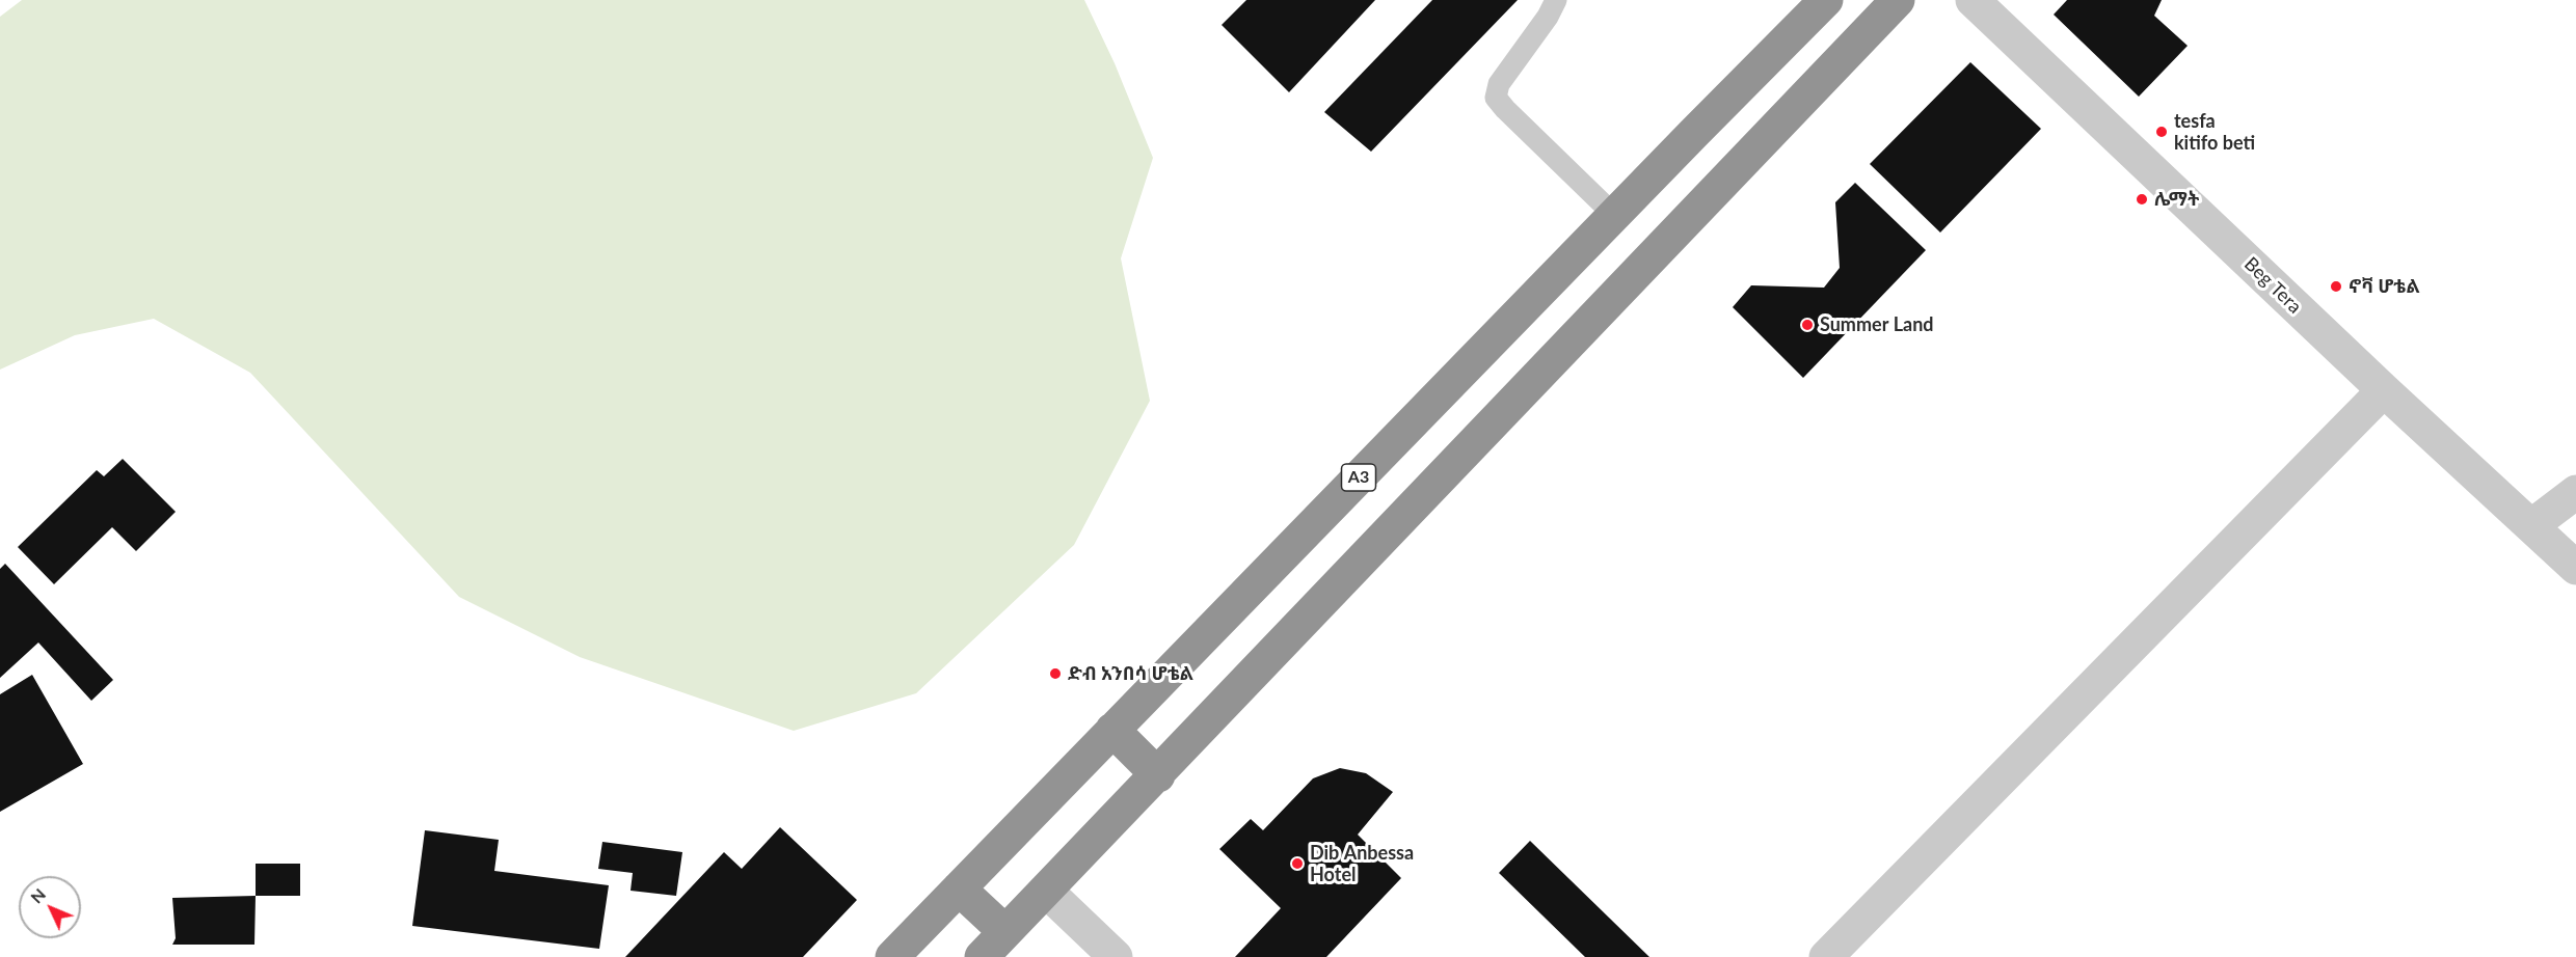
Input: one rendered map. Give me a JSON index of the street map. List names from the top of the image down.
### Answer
{
  "streets": {
    "highway": ["A3"],
    "street": ["Beg Tera"]
  },
  "places": [
    "tesfa kitifo beti",
    "ሌማት",
    "ኖቫ ሆቴል",
    "Summer Land",
    "ድብ አንበሳ ሆቴል",
    "Dib Anbessa Hotel"
  ],
  "north": "top left"
}
